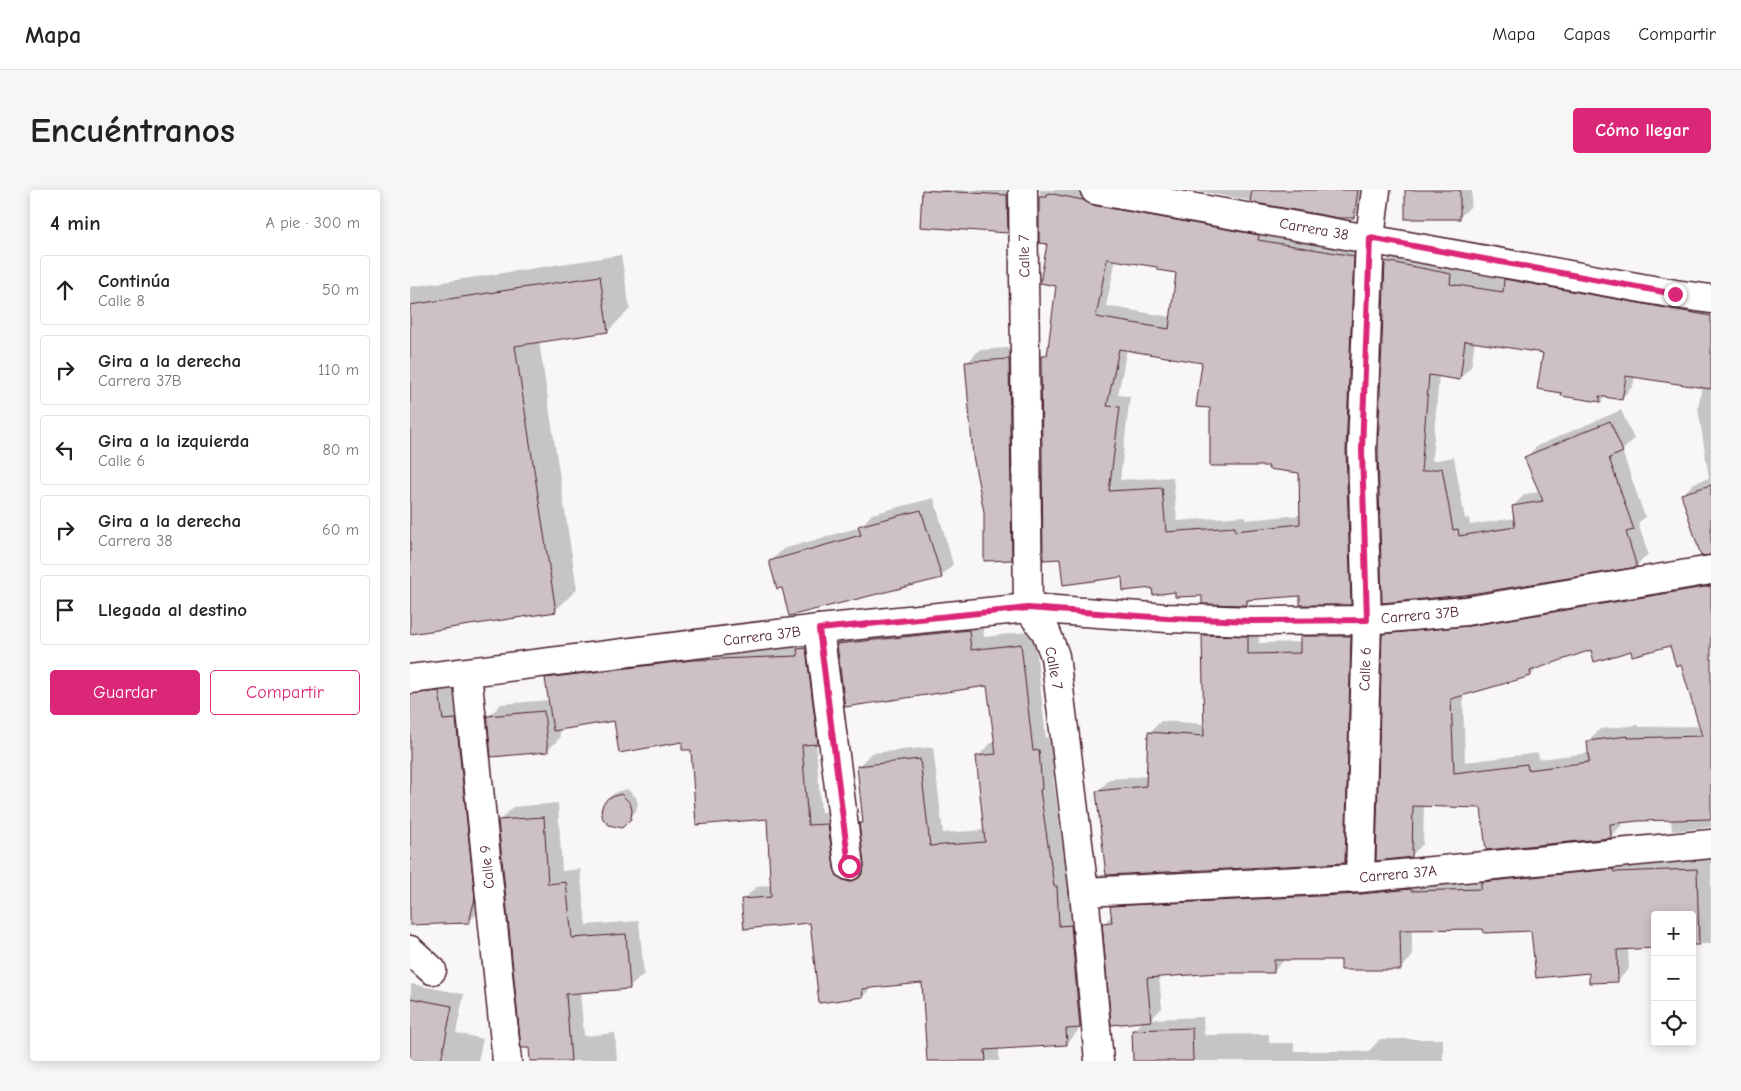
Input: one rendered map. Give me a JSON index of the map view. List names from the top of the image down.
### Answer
{
  "streets": {
    "street": [
      "Carrera 38",
      "Calle 7",
      "Carrera 37B",
      "Calle 6",
      "Calle 9",
      "Carrera 37A"
    ]
  },
  "crossings": [
    ["Carrera 38", "Calle 6"],
    ["Calle 7", "Carrera 37B"],
    ["Calle 7", "Carrera 37A"],
    ["Carrera 37B", "Calle 6"],
    ["Carrera 37B", "Calle 9"],
    ["Calle 6", "Carrera 37A"]
  ],
  "page": {
    "header": "Mapa",
    "nav": ["Mapa", "Capas", "Compartir"],
    "buttons": [
      "Cómo llegar",
      ["Guardar", "Compartir"]
    ],
    "title": "Encuéntranos",
    "heading": ["4 min", "A pie · 300 m"],
    "list": [
      ["Continúa", "Calle 8", "50 m"],
      ["Gira a la derecha", "Carrera 37B", "110 m"],
      ["Gira a la izquierda", "Calle 6", "80 m"],
      ["Gira a la derecha", "Carrera 38", "60 m"],
      "Llegada al destino"
    ],
    "map_buttons": ["+", "−"]
  }
}
